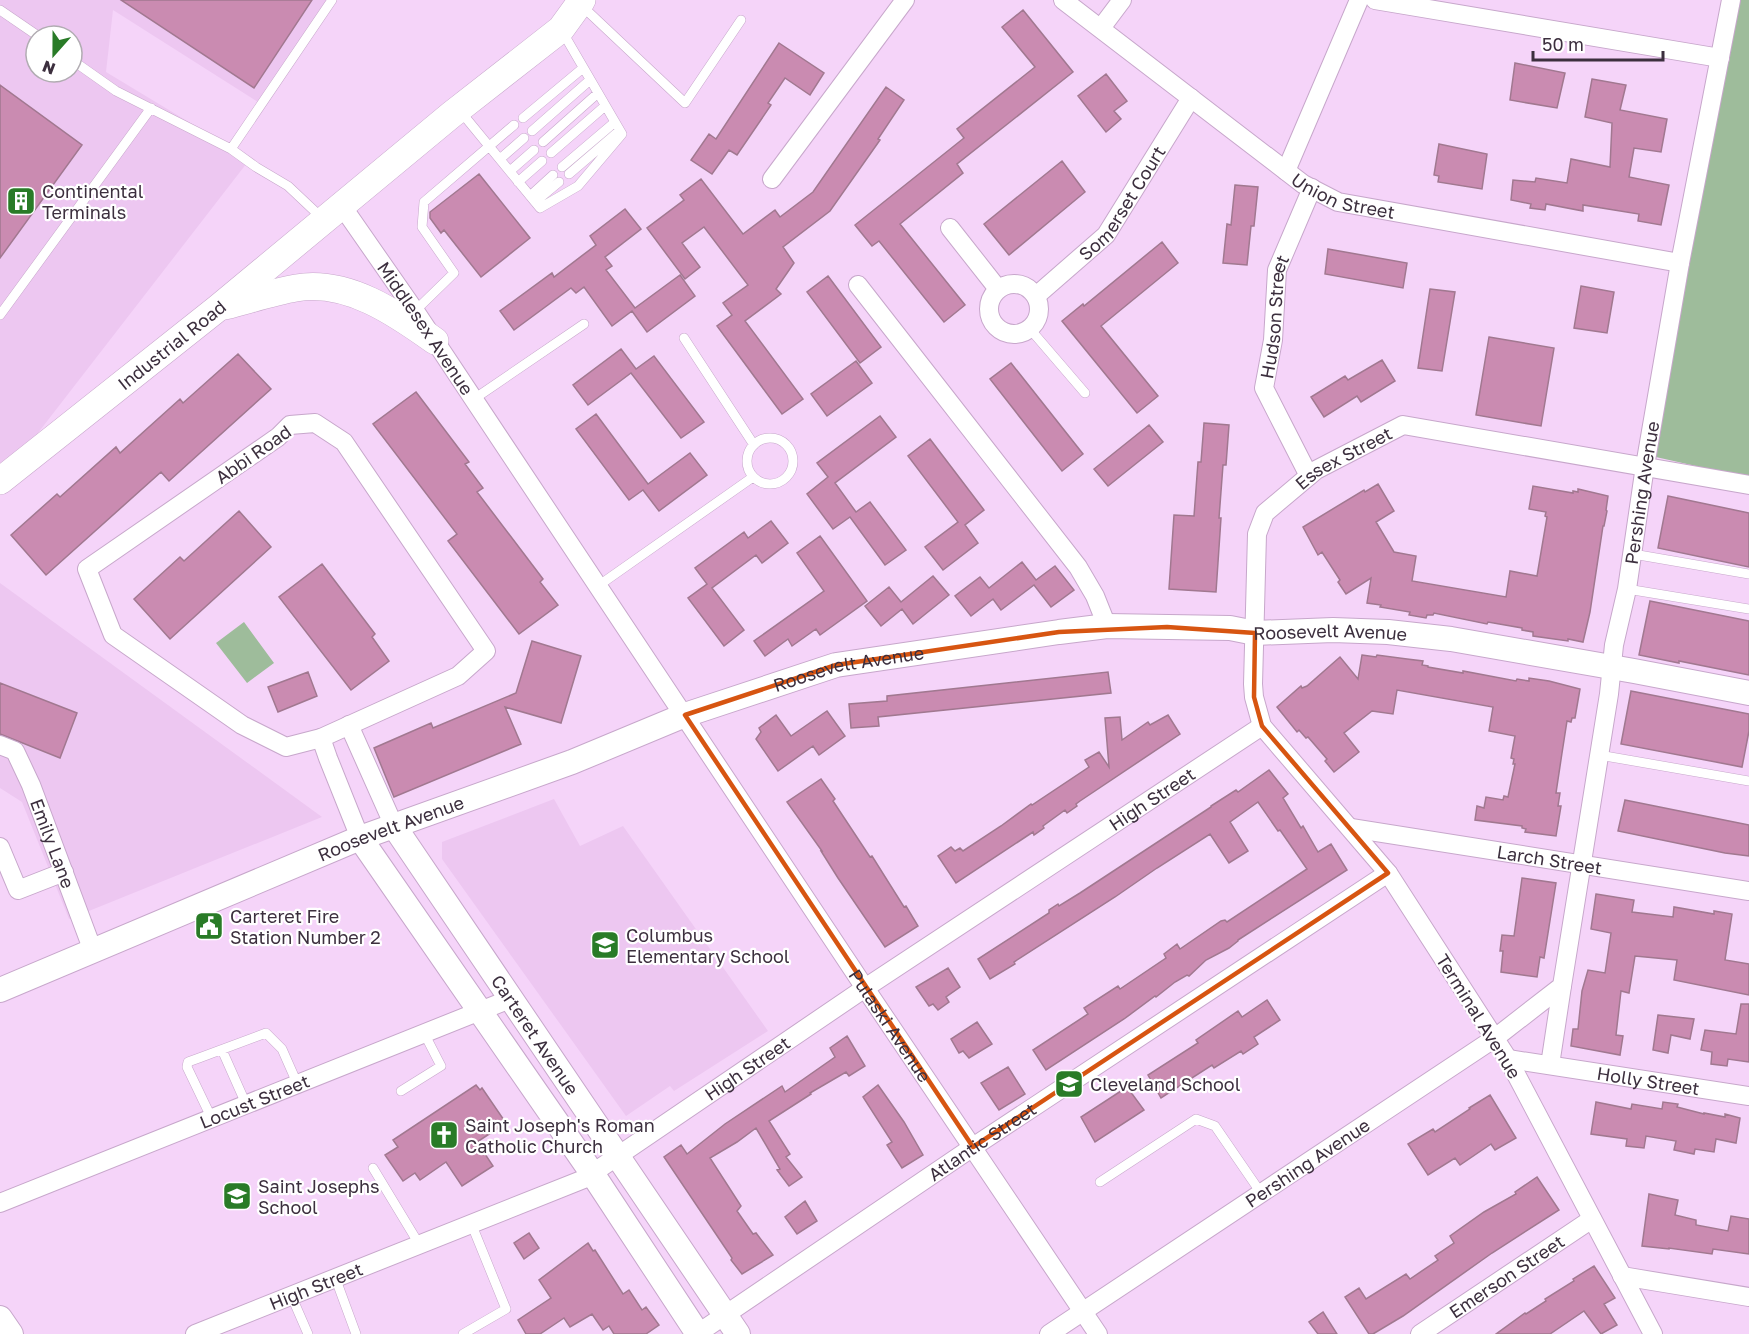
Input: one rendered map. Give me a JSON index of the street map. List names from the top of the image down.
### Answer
{
  "streets": {
    "main road": ["Industrial Road"],
    "street": [
      "Union Street",
      "Somerset Court",
      "Hudson Street",
      "Middlesex Avenue",
      "Abbi Road",
      "Essex Street",
      "Pershing Avenue",
      "Roosevelt Avenue",
      "High Street",
      "Emily Lane",
      "Larch Street",
      "Terminal Avenue",
      "Pulaski Avenue",
      "Carteret Avenue",
      "Holly Street",
      "Locust Street",
      "Atlantic Street",
      "Emerson Street"
    ]
  },
  "crossings": [
    ["Union Street", "Somerset Court"],
    ["Union Street", "Hudson Street"],
    ["Union Street", "Pershing Avenue"],
    ["Hudson Street", "Essex Street"],
    ["Middlesex Avenue", "Industrial Road"],
    ["Middlesex Avenue", "Roosevelt Avenue"],
    ["Middlesex Avenue", "Pulaski Avenue"],
    ["Essex Street", "Pershing Avenue"],
    ["Essex Street", "Roosevelt Avenue"],
    ["Essex Street", "High Street"],
    ["Essex Street", "Terminal Avenue"],
    ["Pershing Avenue", "Roosevelt Avenue"],
    ["Pershing Avenue", "Larch Street"],
    ["Pershing Avenue", "Terminal Avenue"],
    ["Pershing Avenue", "Pulaski Avenue"],
    ["Pershing Avenue", "Holly Street"],
    ["Roosevelt Avenue", "Emily Lane"],
    ["Roosevelt Avenue", "Pulaski Avenue"],
    ["Roosevelt Avenue", "Carteret Avenue"],
    ["High Street", "Terminal Avenue"],
    ["High Street", "Pulaski Avenue"],
    ["High Street", "Carteret Avenue"],
    ["Larch Street", "Terminal Avenue"],
    ["Terminal Avenue", "Holly Street"],
    ["Terminal Avenue", "Atlantic Street"],
    ["Terminal Avenue", "Emerson Street"],
    ["Pulaski Avenue", "Atlantic Street"],
    ["Carteret Avenue", "Locust Street"],
    ["Carteret Avenue", "Atlantic Street"]
  ],
  "places": {
    "building": ["Continental Terminals"],
    "public building": ["Carteret Fire Station Number 2"],
    "school or university": ["Columbus Elementary School", "Cleveland School", "Saint Josephs School"],
    "church": ["Saint Joseph's Roman Catholic Church"]
  },
  "scale_bar": "50 m",
  "north": "bottom"
}
